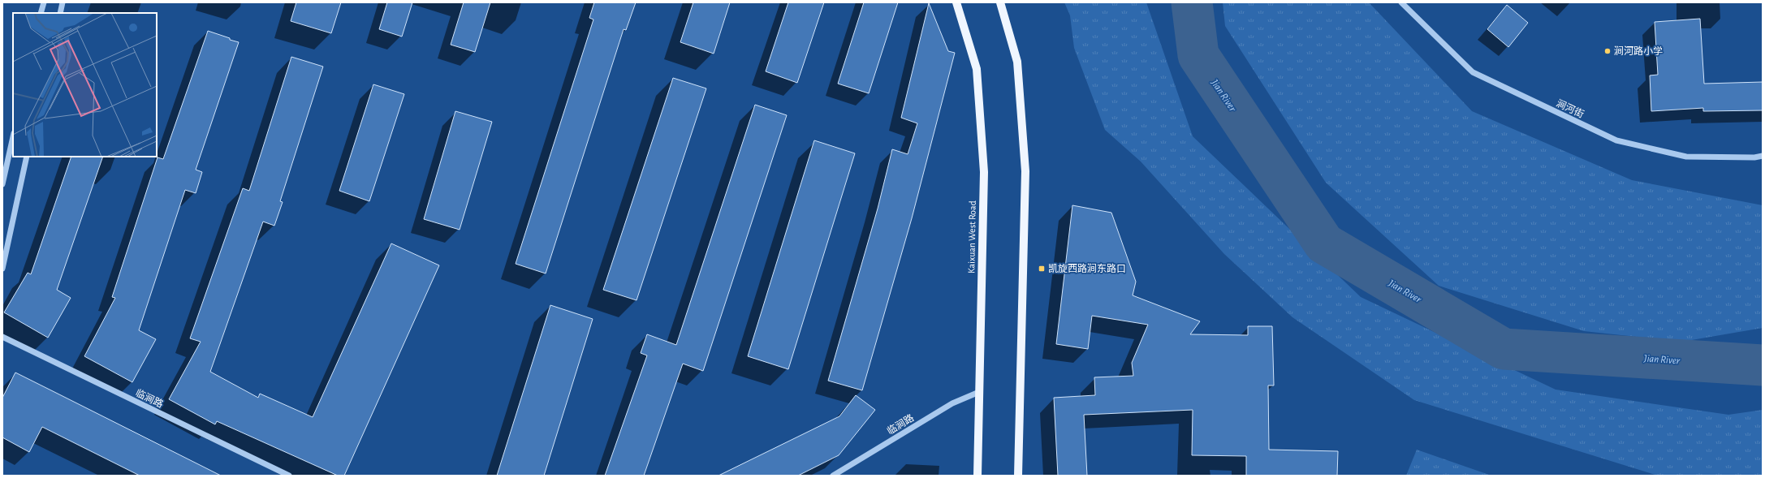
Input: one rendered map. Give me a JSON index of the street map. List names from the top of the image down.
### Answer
{
  "streets": {
    "main road": ["Kaixuan West Road"],
    "street": ["涧河街", "临涧路"]
  },
  "crossings": [
    ["Kaixuan West Road", "临涧路"]
  ],
  "water": ["Jian River"],
  "places": {
    "other": ["涧河路小学"],
    "transit": ["凯旋西路涧东路口"]
  }
}
